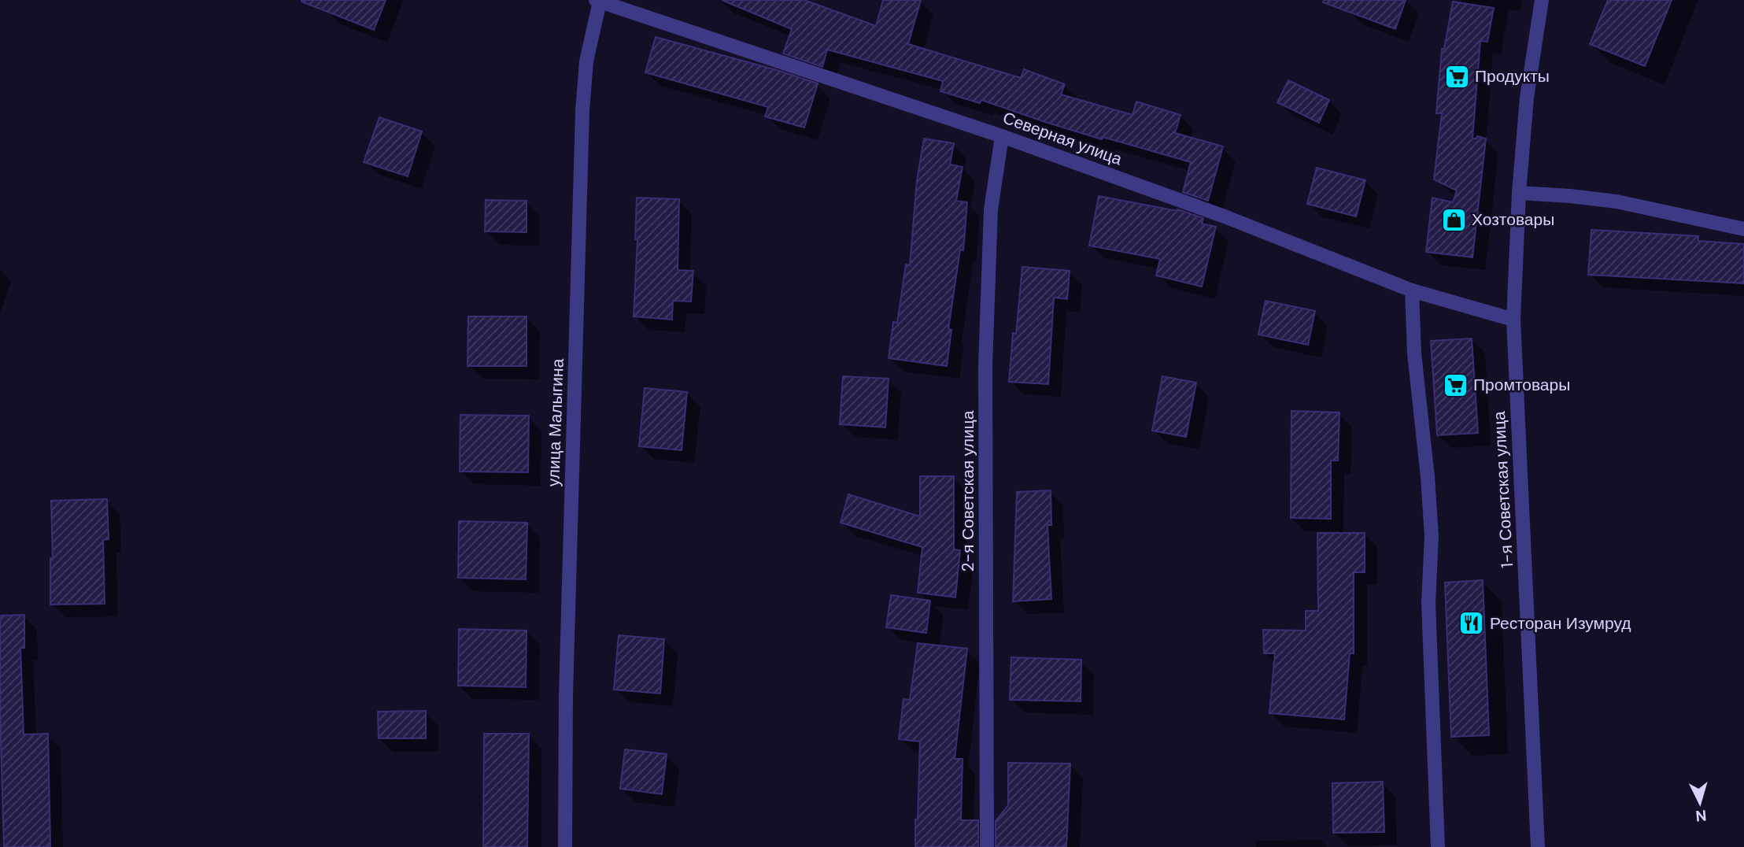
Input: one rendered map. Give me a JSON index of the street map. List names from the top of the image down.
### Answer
{
  "streets": {
    "street": [
      "Северная улица",
      "улица Малыгина",
      "1-я Советская улица",
      "2-я Советская улица"
    ]
  },
  "crossings": [
    ["Северная улица", "улица Малыгина"],
    ["Северная улица", "1-я Советская улица"],
    ["Северная улица", "2-я Советская улица"]
  ],
  "places": {
    "supermarket": ["Продукты", "Промтовары"],
    "shop": ["Хозтовары"],
    "restaurant": ["Ресторан Изумруд"]
  },
  "north": "bottom"
}
